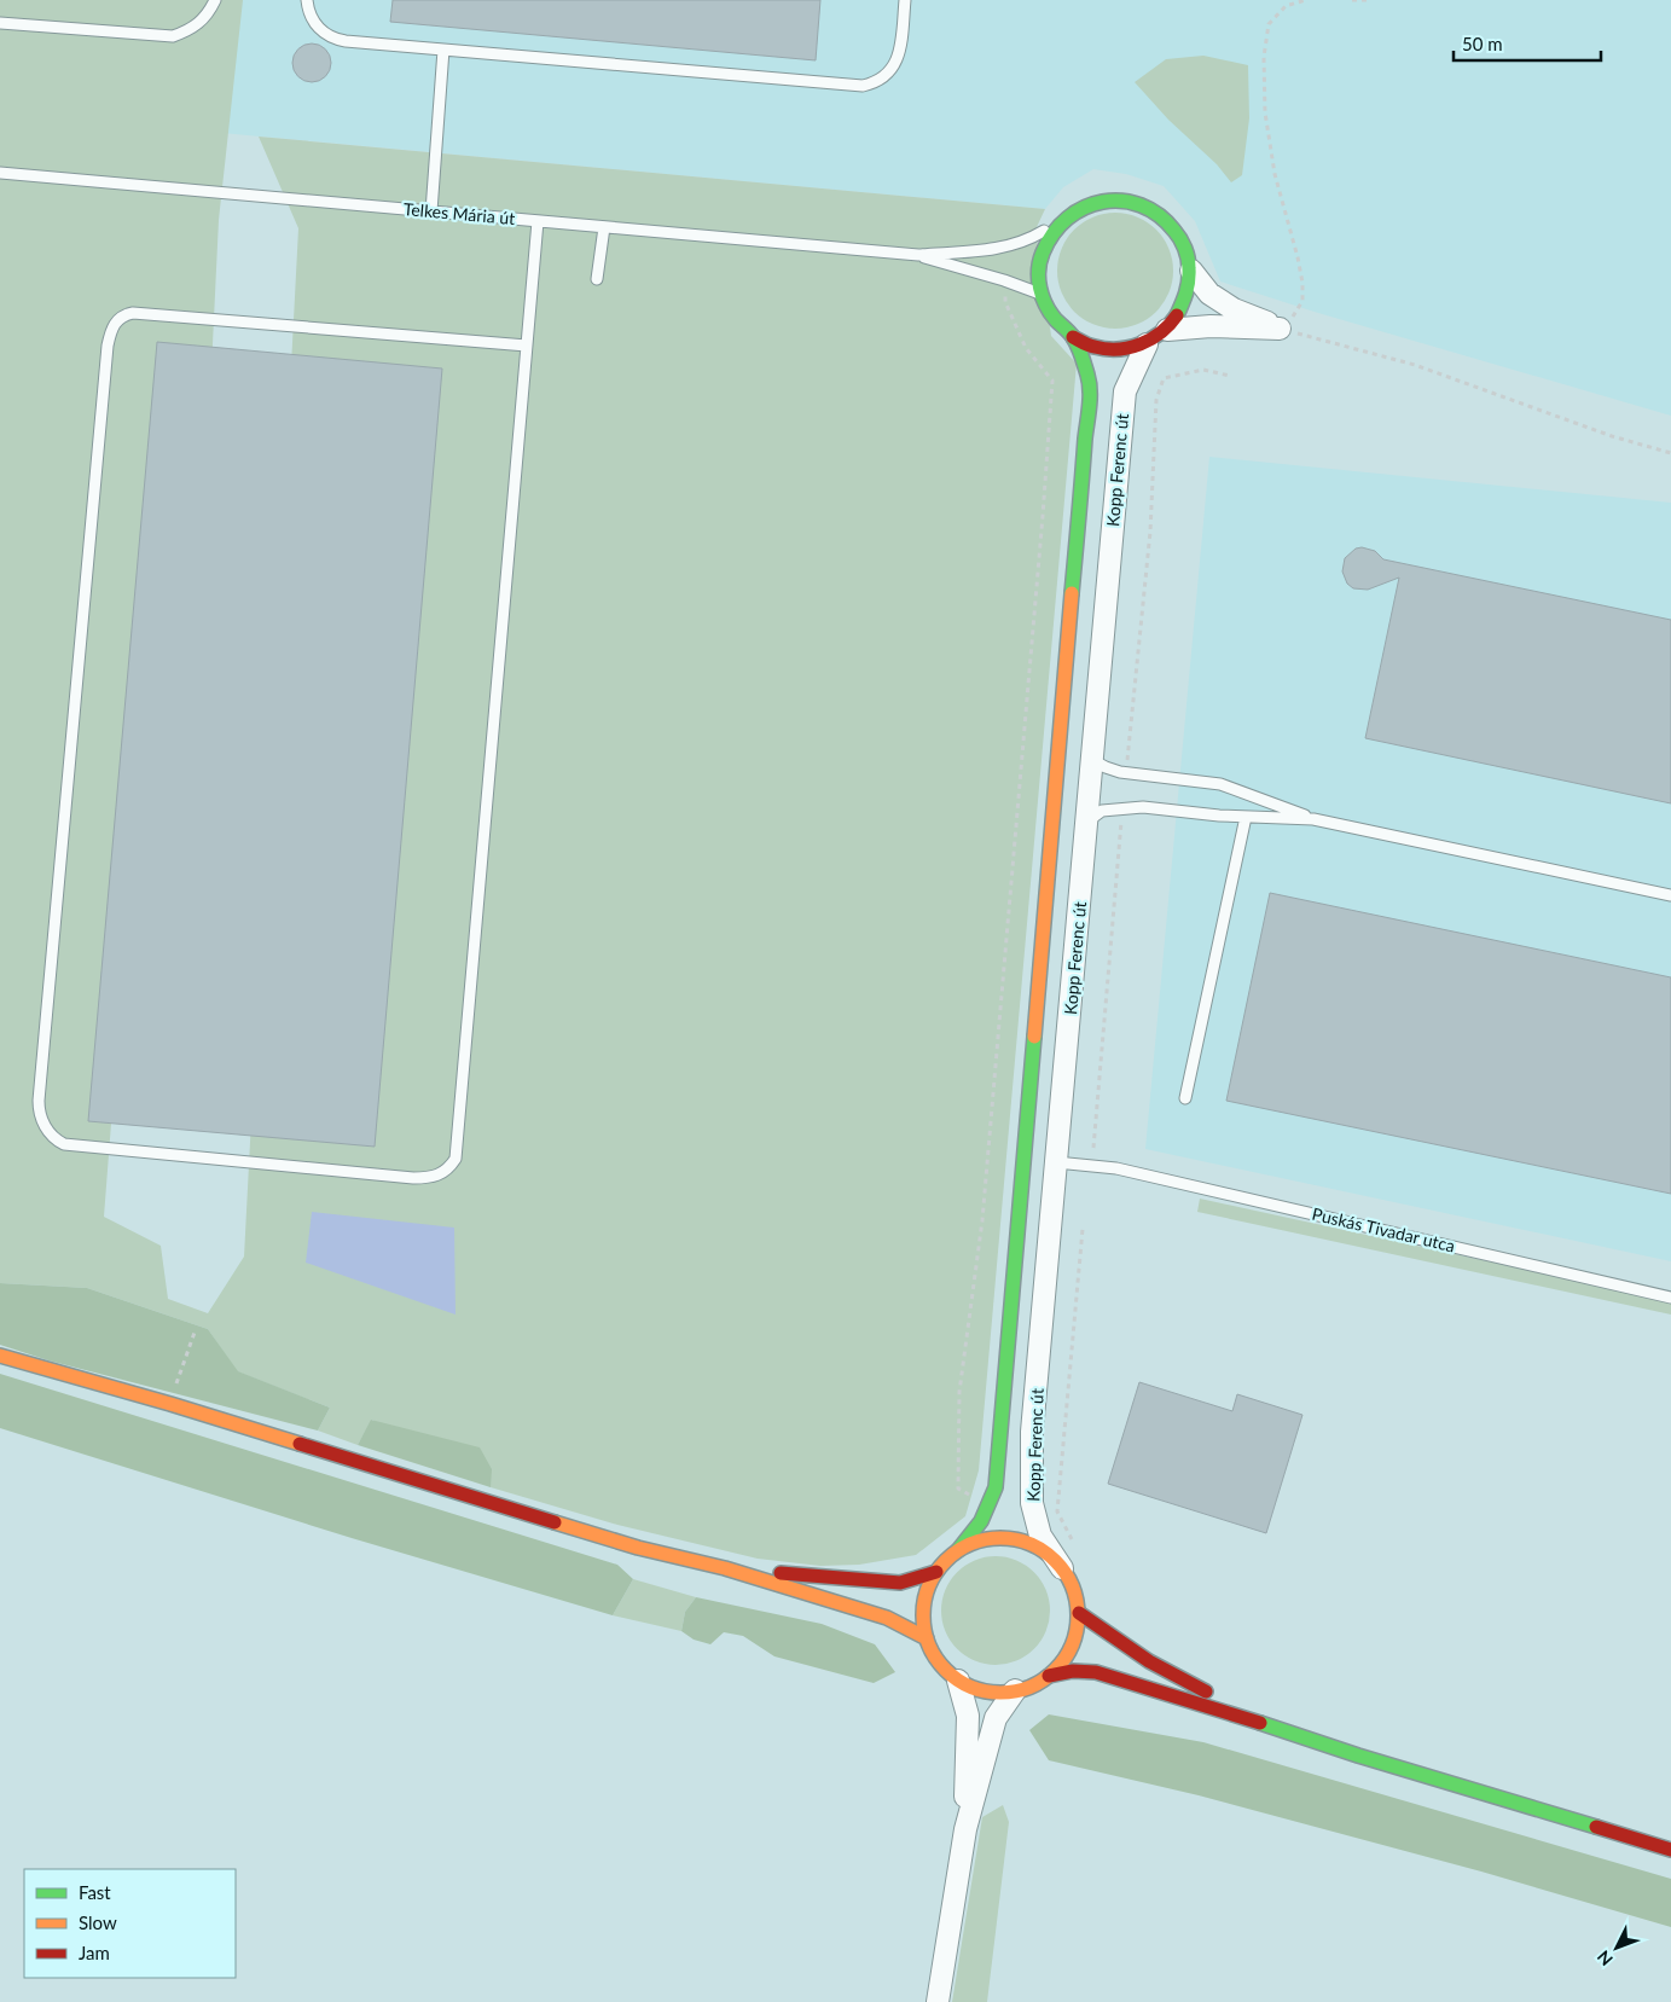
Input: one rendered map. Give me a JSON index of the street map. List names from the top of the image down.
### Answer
{
  "streets": {
    "main road": ["Kopp Ferenc út"],
    "lane": ["Telkes Mária út", "Puskás Tivadar utca"]
  },
  "crossings": [
    ["Kopp Ferenc út", "Puskás Tivadar utca"]
  ],
  "legend": ["Fast", "Slow", "Jam"],
  "scale_bar": "50 m",
  "north": "bottom left"
}
